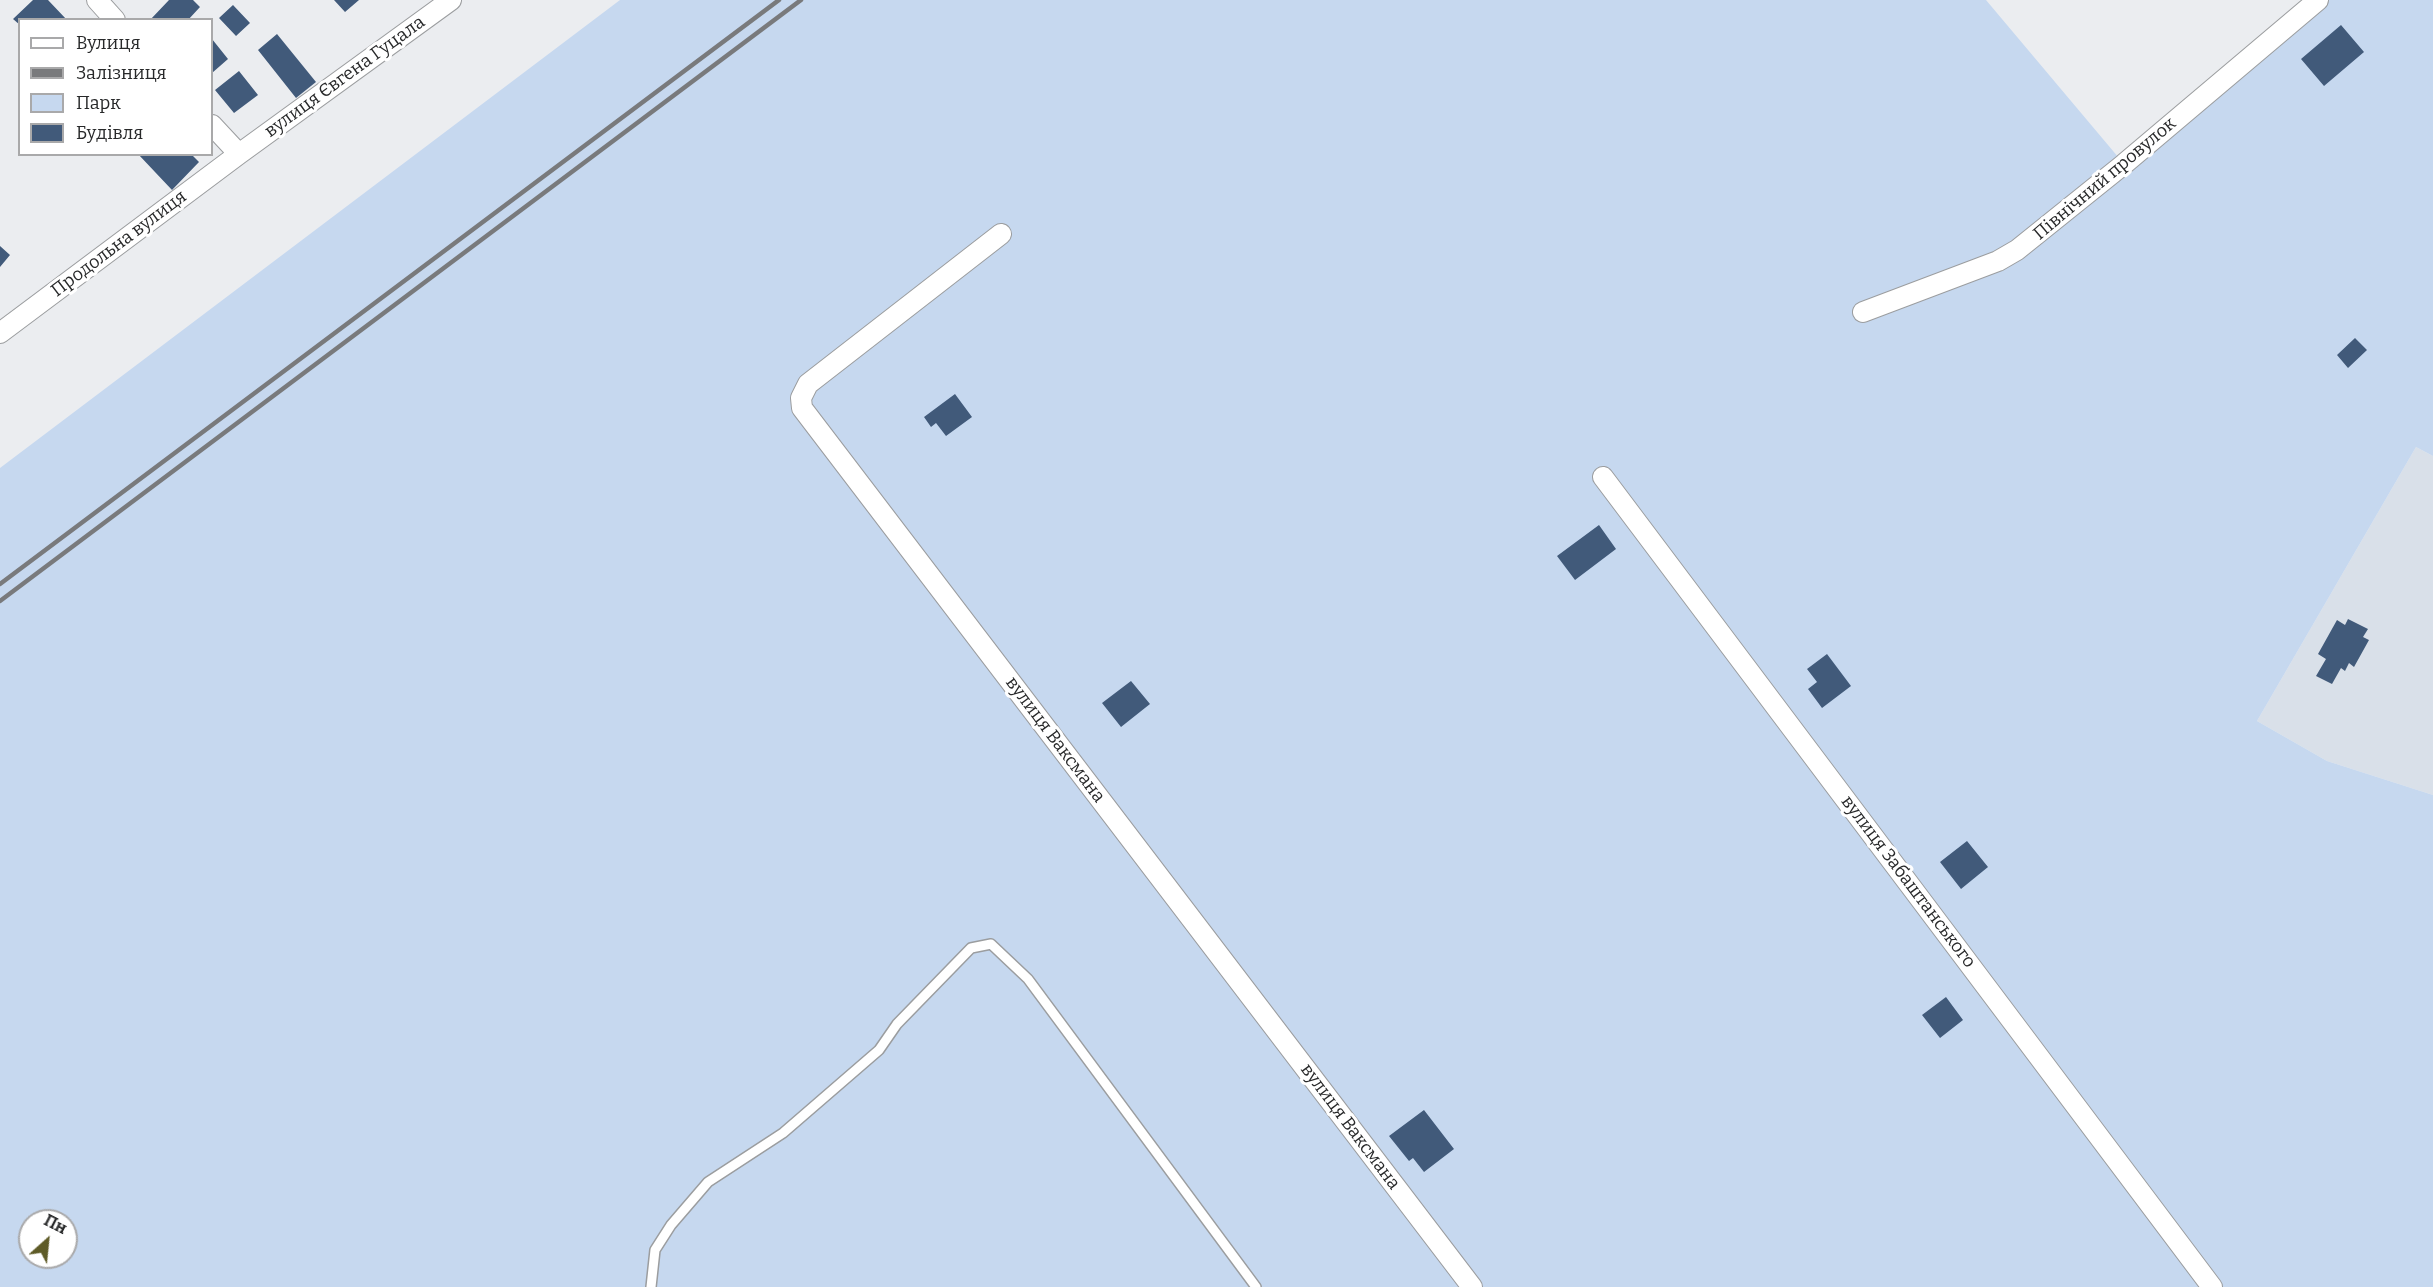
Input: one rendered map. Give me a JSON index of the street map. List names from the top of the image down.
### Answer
{
  "streets": {
    "street": [
      "вулиця Євгена Гуцала",
      "Північний провулок",
      "Продольна вулиця",
      "вулиця Ваксмана",
      "вулиця Забаштанського"
    ]
  },
  "crossings": [
    ["вулиця Євгена Гуцала", "Продольна вулиця"]
  ],
  "legend": [
    "Вулиця",
    "Залізниця",
    "Парк",
    "Будівля"
  ],
  "north": "top right"
}
